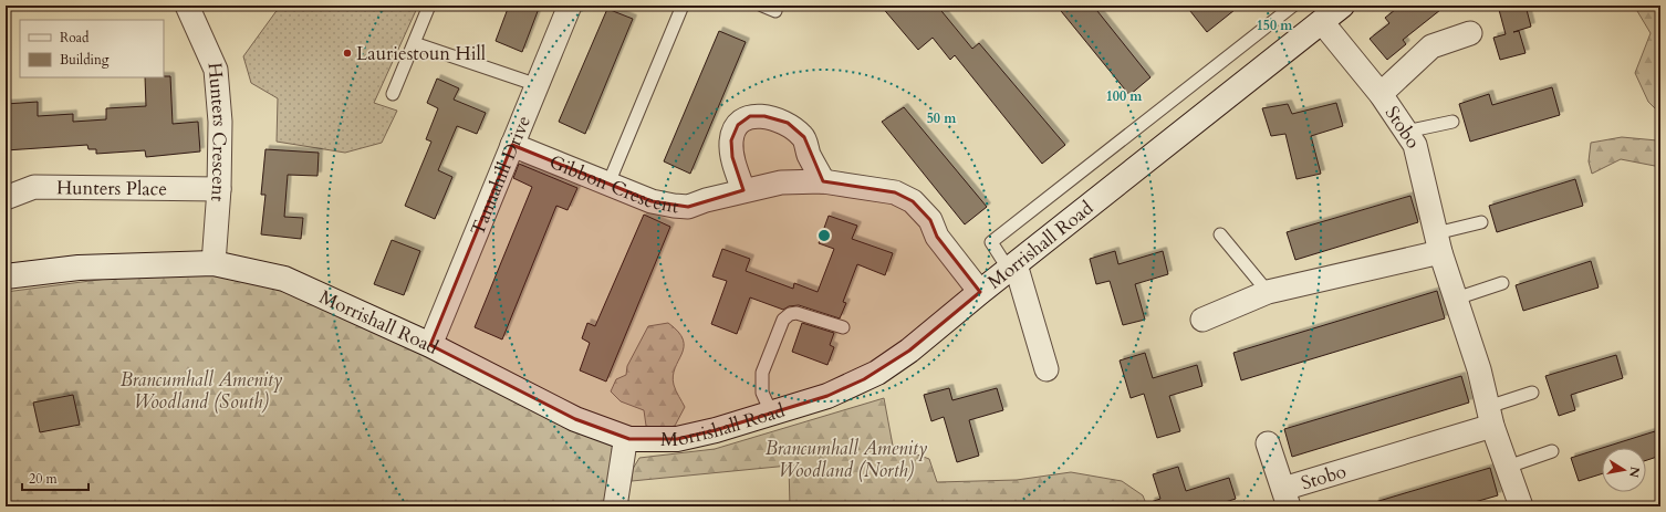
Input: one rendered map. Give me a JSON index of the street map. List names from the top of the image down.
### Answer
{
  "streets": {
    "street": [
      "Stobo",
      "Hunters Crescent",
      "Tannahill Drive",
      "Gibbon Crescent",
      "Hunters Place",
      "Morrishall Road"
    ]
  },
  "crossings": [
    ["Stobo", "Morrishall Road"],
    ["Hunters Crescent", "Hunters Place"],
    ["Hunters Crescent", "Morrishall Road"],
    ["Tannahill Drive", "Gibbon Crescent"],
    ["Tannahill Drive", "Morrishall Road"],
    ["Gibbon Crescent", "Morrishall Road"]
  ],
  "parks": ["Brancumhall Amenity Woodland (South)", "Brancumhall Amenity Woodland (North)"],
  "places": ["Lauriestoun Hill"],
  "legend": ["Road", "Building"],
  "scale_bar": "20 m",
  "north": "right",
  "rings": ["150 m", "100 m", "50 m"]
}
